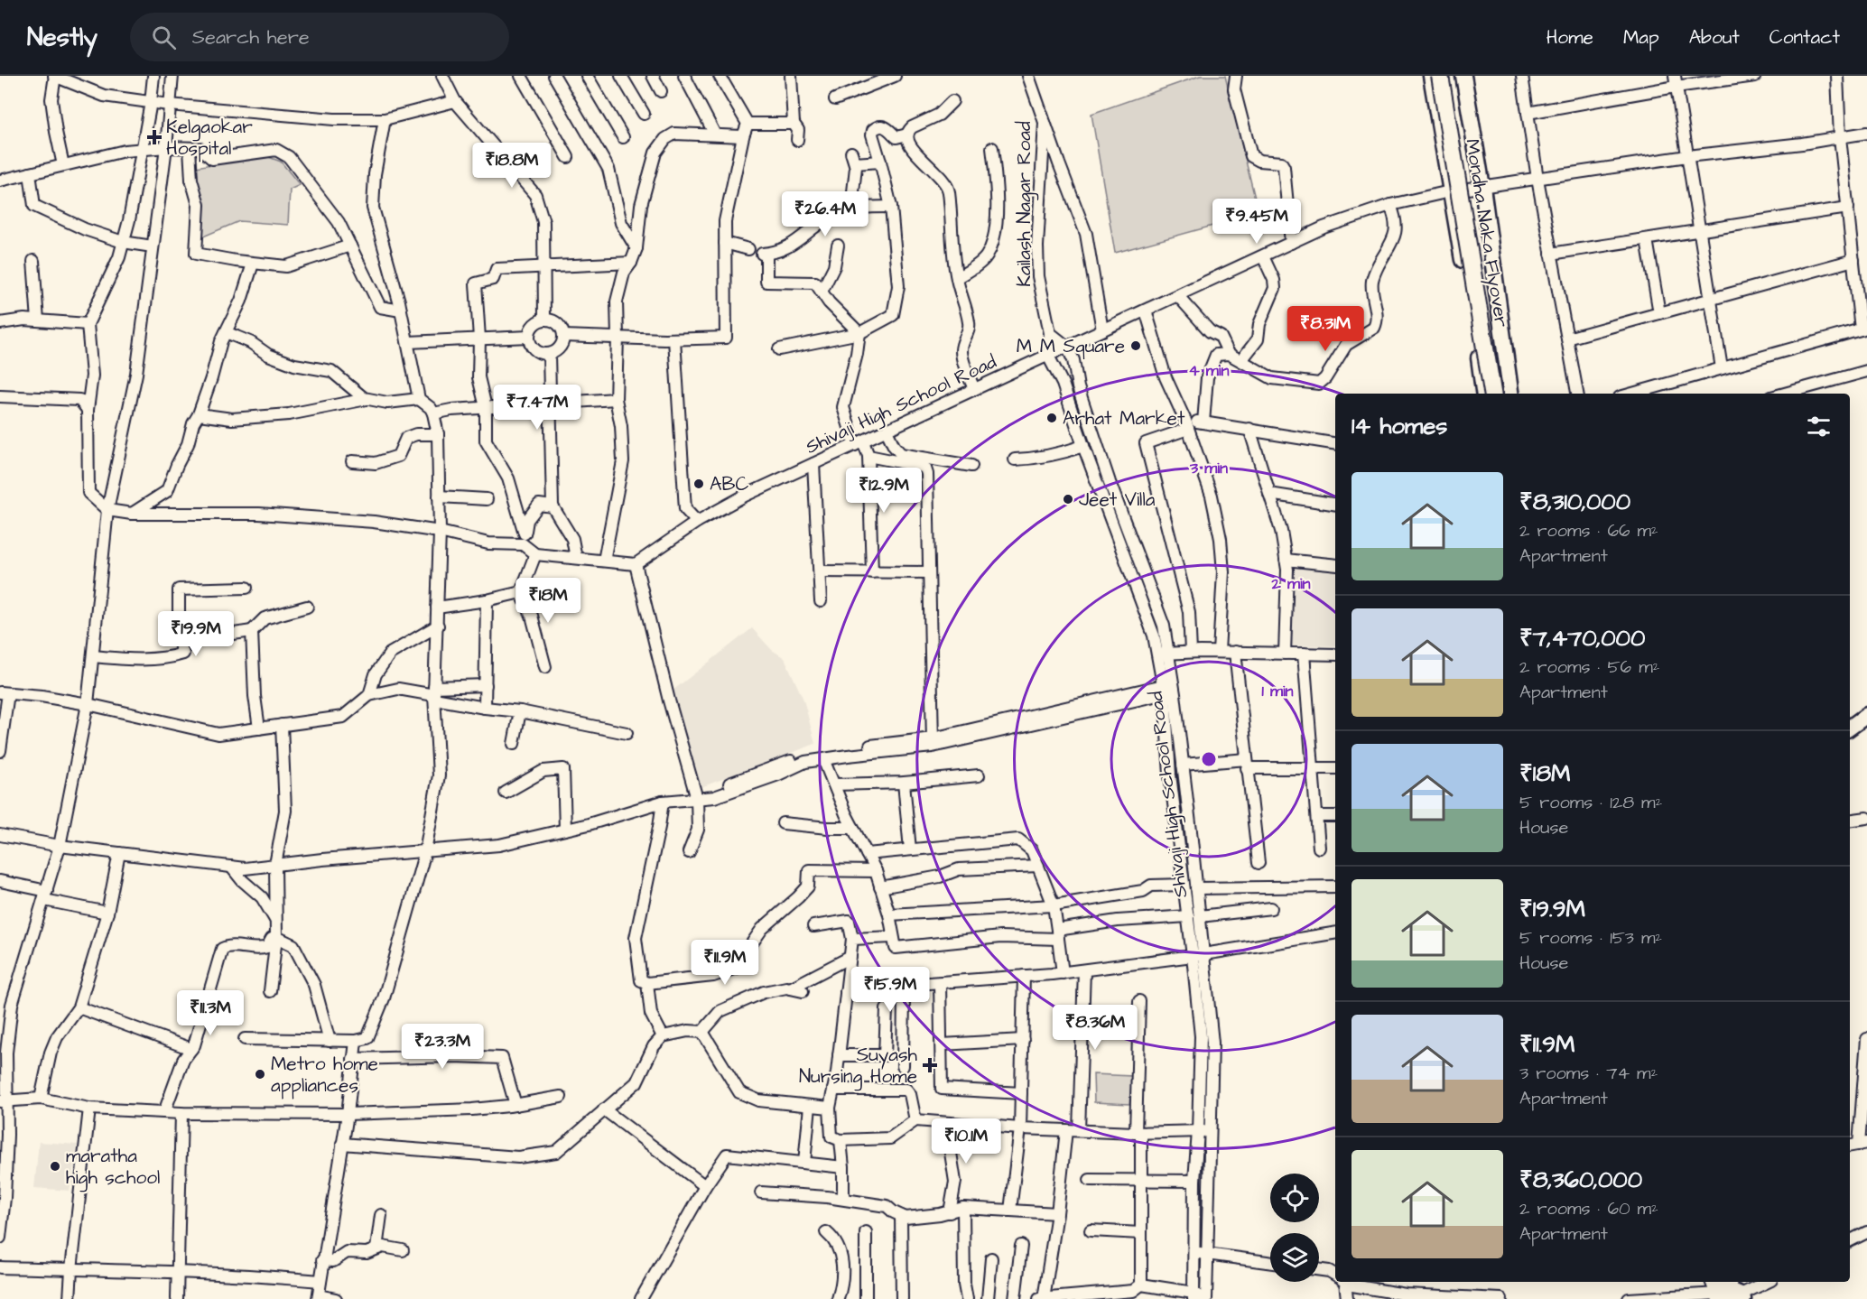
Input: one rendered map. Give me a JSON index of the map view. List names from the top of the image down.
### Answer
{
  "streets": {
    "highway": ["Mondha Naka Flyover"],
    "street": ["Kailash Nagar Road", "Shivaji High School Road"]
  },
  "places": {
    "health": ["Kelgaokar Hospital", "Suyash Nursing Home"],
    "other": [
      "M M Square",
      "Arhat Market",
      "ABC",
      "Jeet Villa",
      "Metro home appliances",
      "maratha high school"
    ]
  },
  "page": {
    "header": "Nestly",
    "search": "Search here",
    "nav": [
      "Home",
      "Map",
      "About",
      "Contact"
    ],
    "price": [
      "₹18.8M",
      "₹26.4M",
      "₹9.45M",
      "₹8.31M",
      "₹7.47M",
      "₹12.9M",
      "₹18M",
      "₹19.9M",
      "₹11.9M",
      "₹15.9M",
      "₹11.3M",
      "₹8.36M",
      "₹23.3M",
      "₹10.1M"
    ],
    "heading": "14 homes",
    "list": [
      {
        "name": "₹8,310,000",
        "note": "2 rooms · 66 m² · Apartment"
      },
      {
        "name": "₹7,470,000",
        "note": "2 rooms · 56 m² · Apartment"
      },
      {
        "name": "₹18M",
        "note": "5 rooms · 128 m² · House"
      },
      {
        "name": "₹19.9M",
        "note": "5 rooms · 153 m² · House"
      },
      {
        "name": "₹11.9M",
        "note": "3 rooms · 74 m² · Apartment"
      },
      {
        "name": "₹8,360,000",
        "note": "2 rooms · 60 m² · Apartment"
      }
    ]
  },
  "rings": [
    "4 min",
    "3 min",
    "2 min",
    "1 min"
  ]
}
